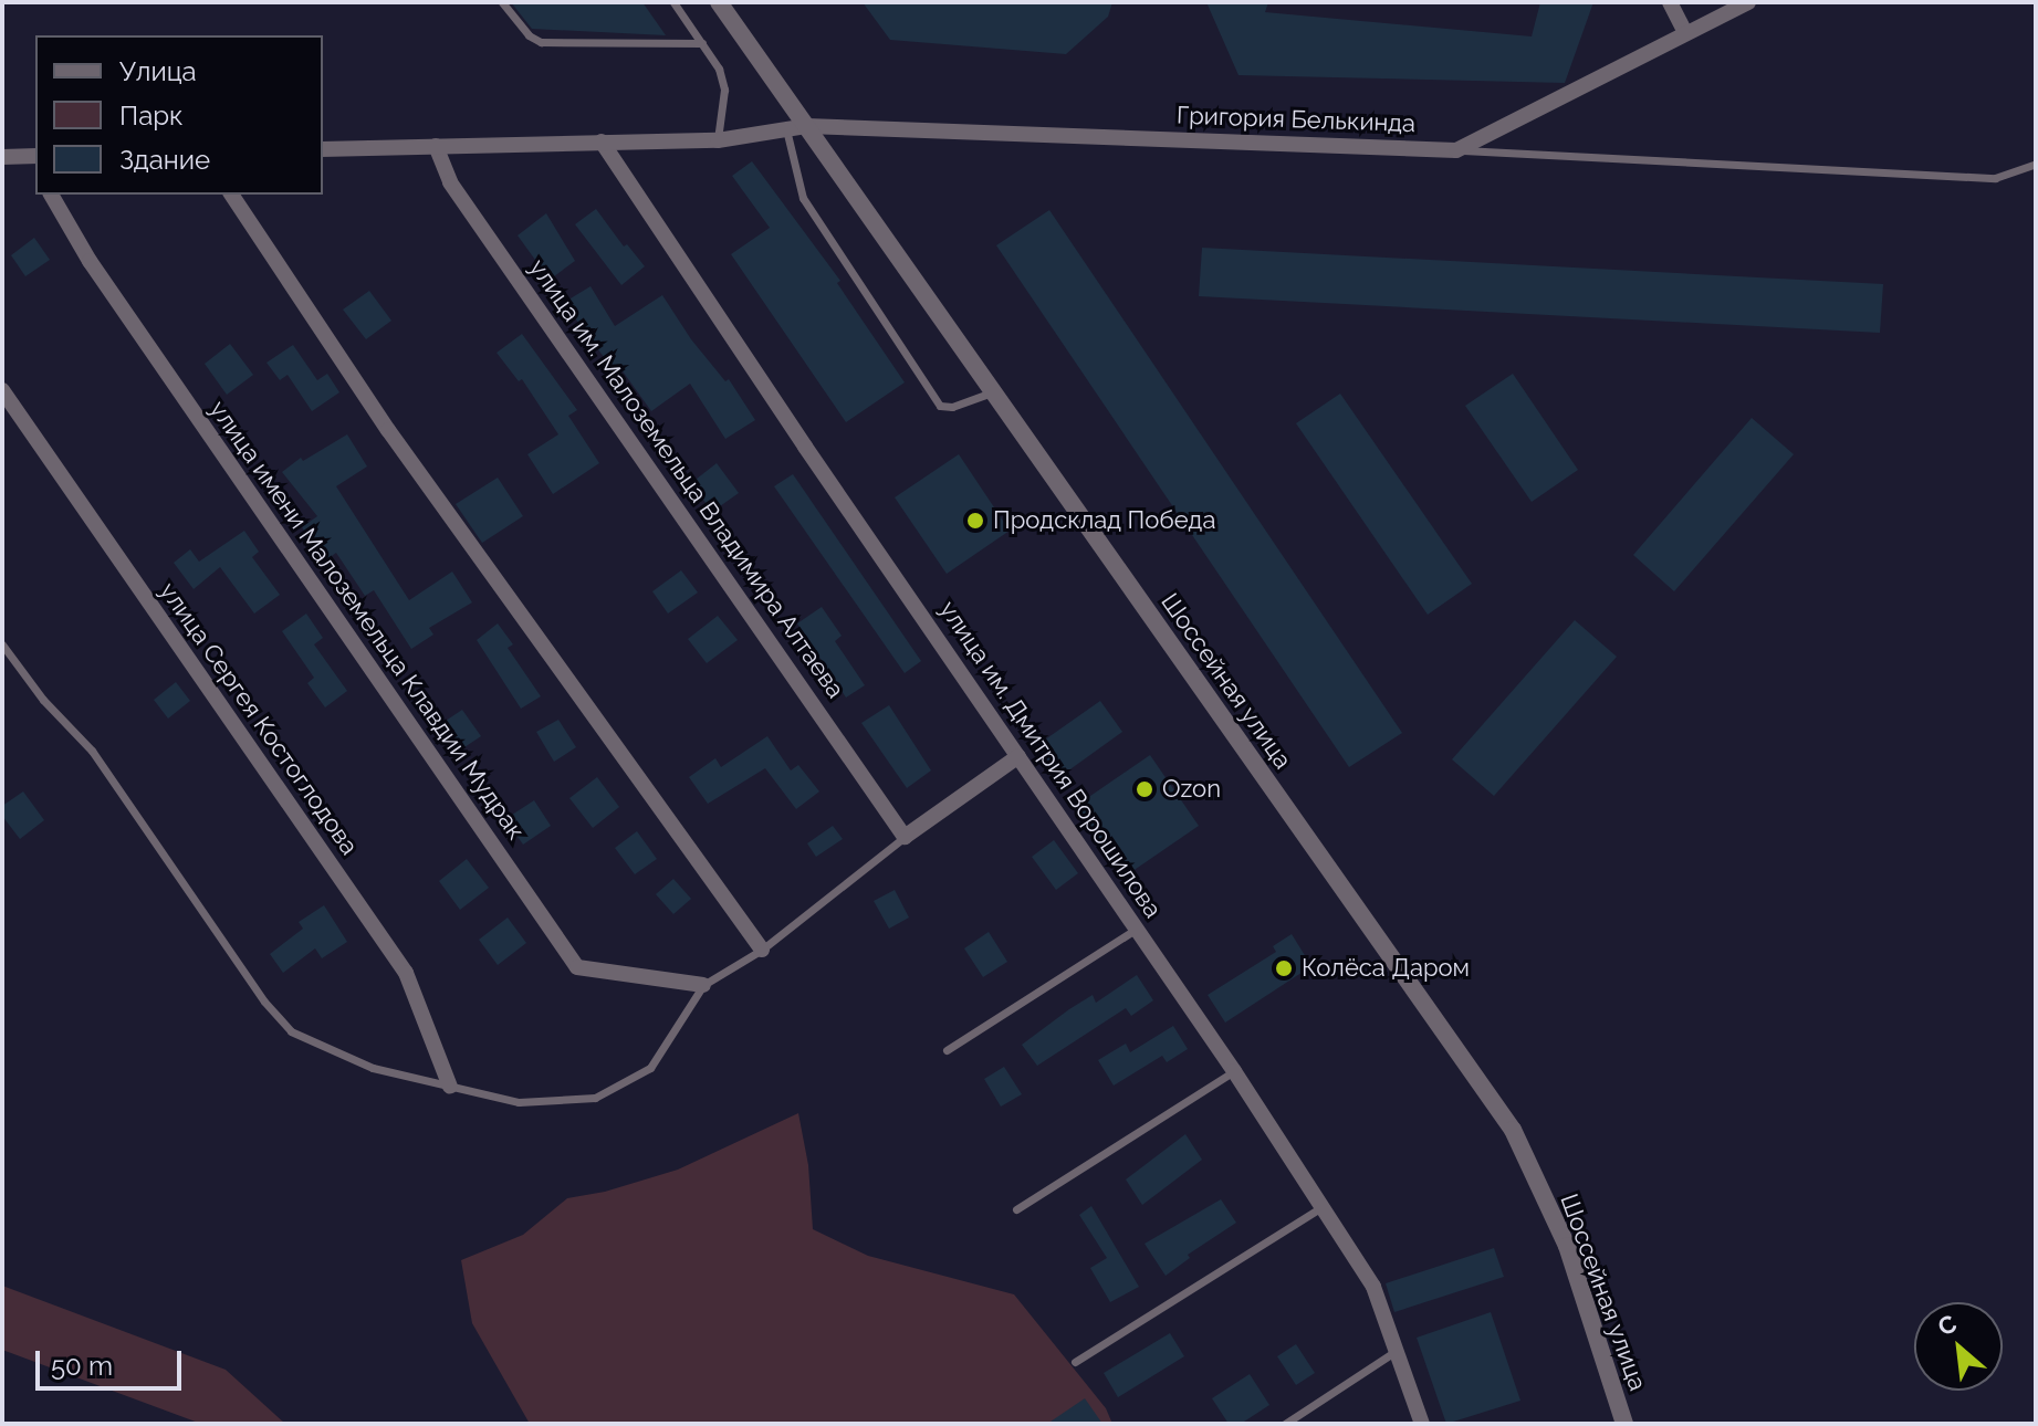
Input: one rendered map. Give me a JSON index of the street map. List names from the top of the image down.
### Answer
{
  "streets": {
    "street": [
      "Григория Белькинда",
      "улица им. Малоземельца Владимира Алтаева",
      "улица имени Малоземельца Клавдии Мудрак",
      "Шоссейная улица",
      "улица Сергея Костоглодова",
      "улица им. Дмитрия Ворошилова"
    ]
  },
  "crossings": [
    ["Григория Белькинда", "улица им. Малоземельца Владимира Алтаева"],
    ["Григория Белькинда", "Шоссейная улица"],
    ["Григория Белькинда", "улица им. Дмитрия Ворошилова"]
  ],
  "places": ["Продсклад Победа", "Ozon", "Колёса Даром"],
  "legend": ["Улица", "Парк", "Здание"],
  "scale_bar": "50 m",
  "north": "top left"
}
